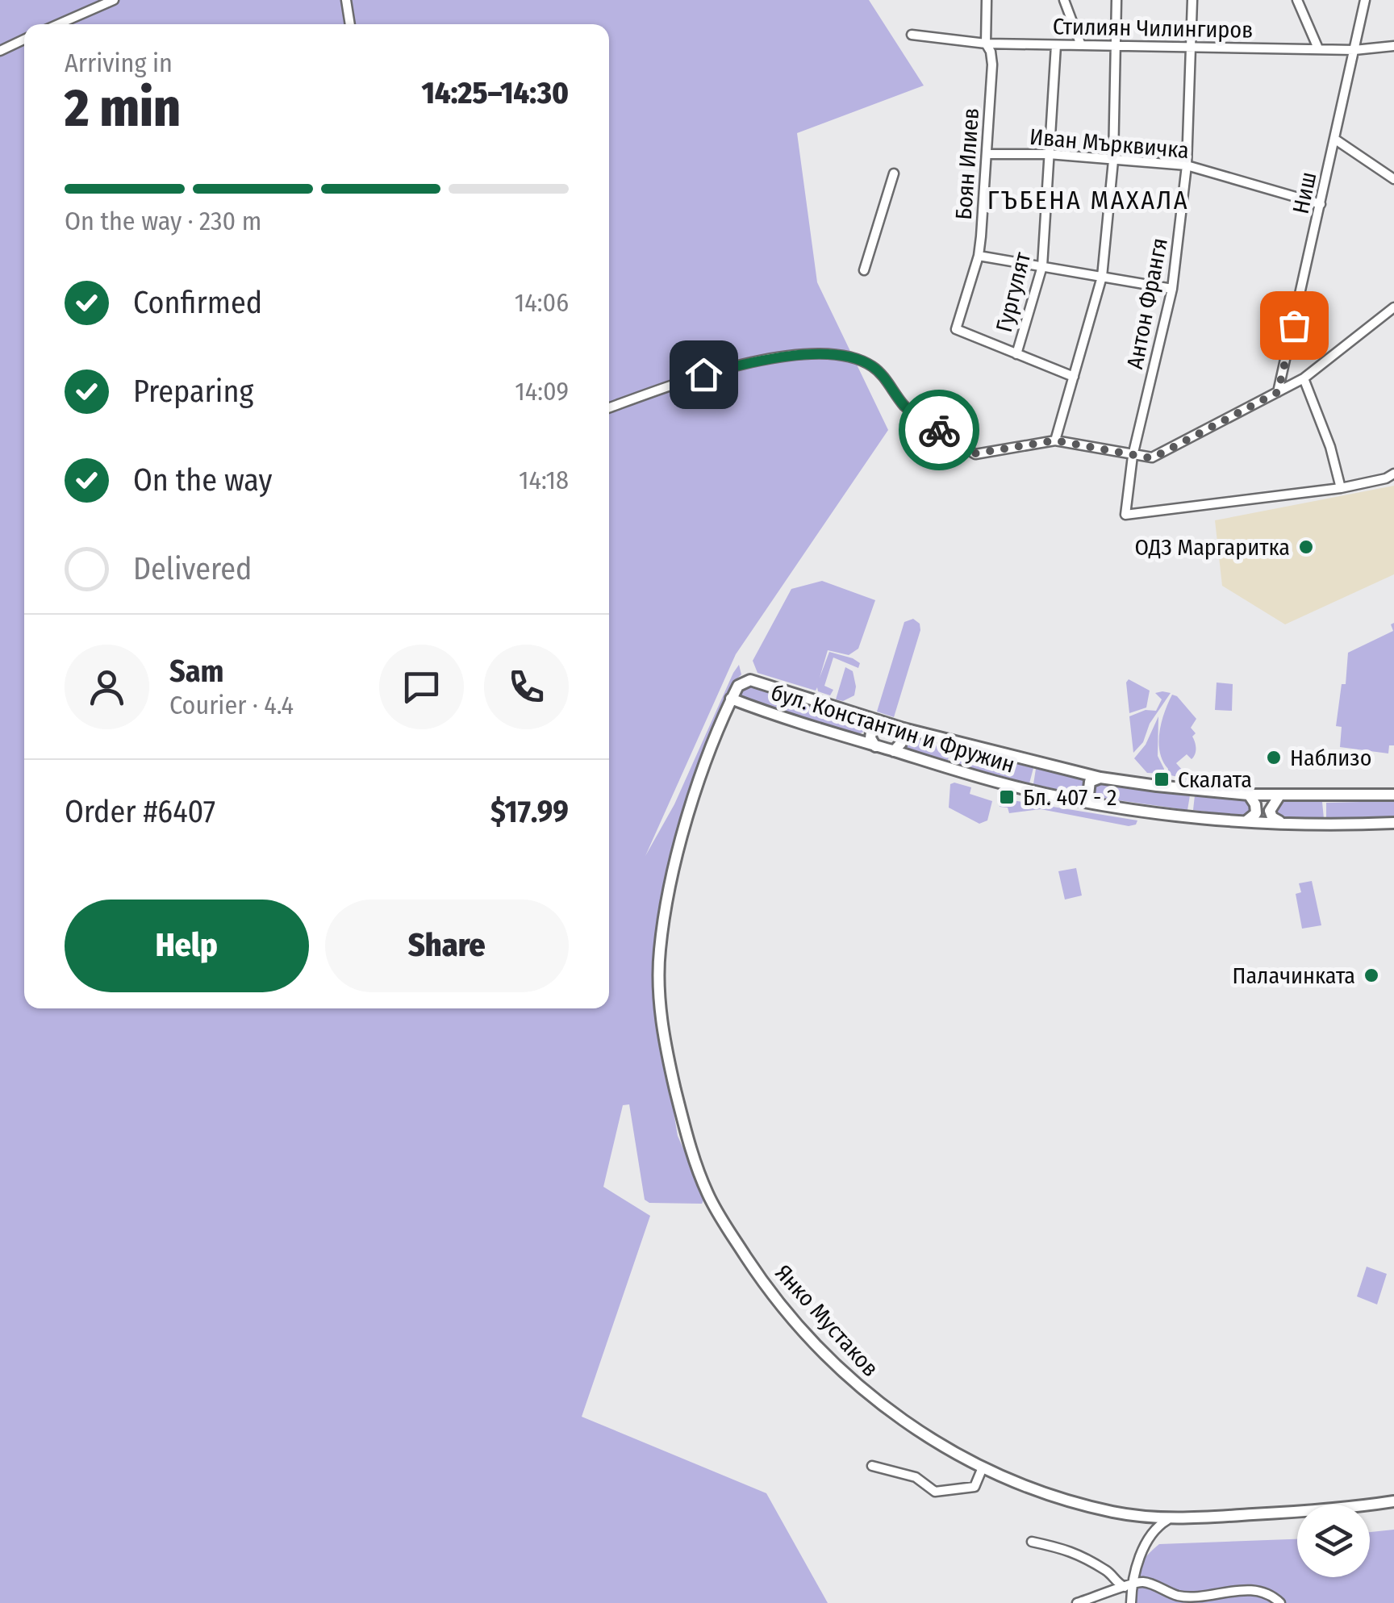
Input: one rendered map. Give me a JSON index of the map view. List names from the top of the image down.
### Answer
{
  "streets": {
    "street": [
      "Стилиян Чилингиров",
      "Иван Мърквичка",
      "Боян Илиев",
      "Ниш",
      "Гургулят",
      "Антон Франгя",
      "бул. Константин и Фружин",
      "Янко Мустаков"
    ]
  },
  "crossings": [
    ["Стилиян Чилингиров", "Боян Илиев"],
    ["Стилиян Чилингиров", "Ниш"],
    ["Стилиян Чилингиров", "Гургулят"],
    ["Стилиян Чилингиров", "Антон Франгя"],
    ["Иван Мърквичка", "Боян Илиев"],
    ["Иван Мърквичка", "Ниш"],
    ["Иван Мърквичка", "Гургулят"],
    ["Иван Мърквичка", "Антон Франгя"],
    ["Боян Илиев", "Гургулят"],
    ["бул. Константин и Фружин", "Янко Мустаков"]
  ],
  "districts": ["ГЪБЕНА МАХАЛА"],
  "places": {
    "other": ["ОДЗ Маргаритка", "Наблизо", "Палачинката"],
    "transit": ["Скалата", "Бл. 407 - 2"]
  },
  "page": {
    "heading": ["2 min", "Arriving in", "14:25–14:30"],
    "panel": [
      "Sam",
      "Courier · 4.4",
      "Order #6407",
      "$17.99"
    ],
    "bar": "On the way · 230 m",
    "list": [
      ["Confirmed", "14:06"],
      ["Preparing", "14:09"],
      ["On the way", "14:18"],
      "Delivered"
    ],
    "buttons": ["Help", "Share"]
  }
}
